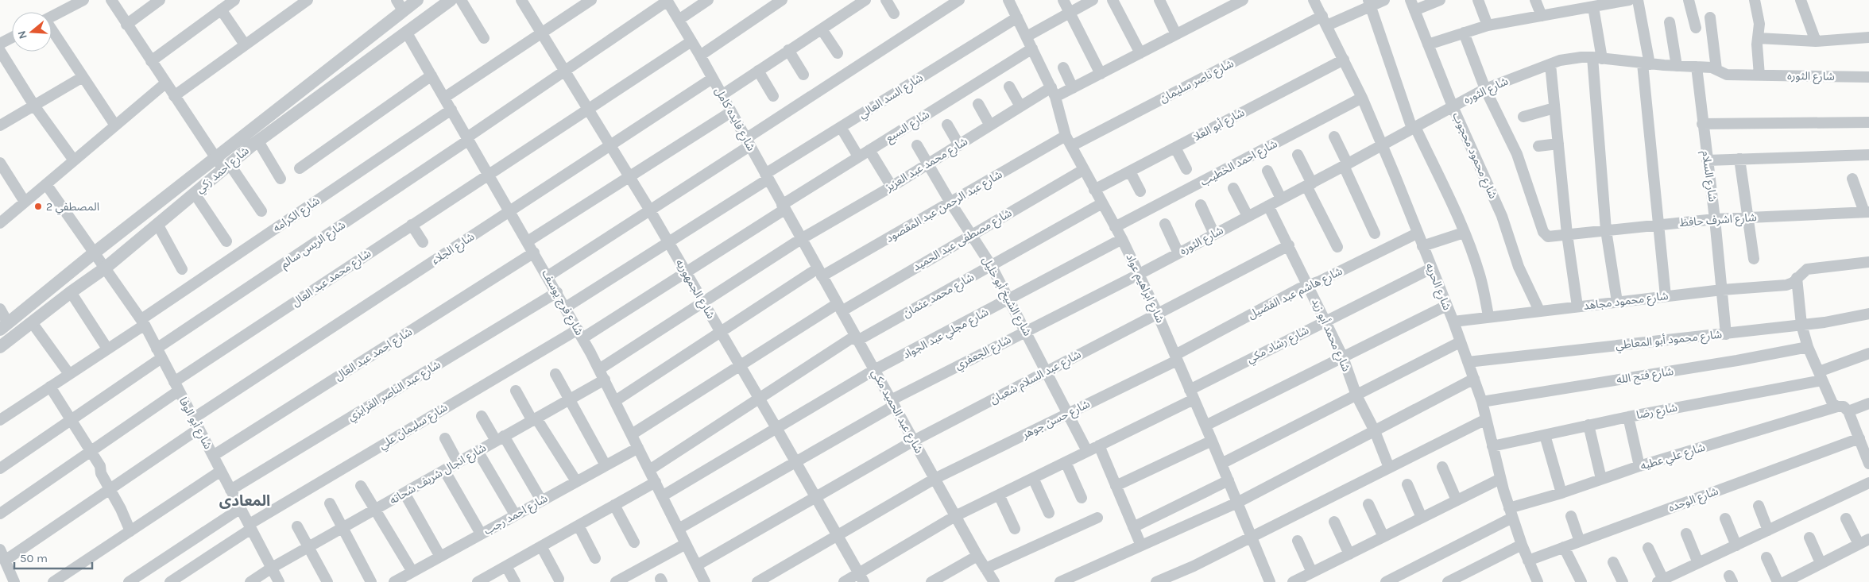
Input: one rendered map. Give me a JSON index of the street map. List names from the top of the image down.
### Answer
{
  "streets": {
    "street": [
      "شارع الثوره",
      "شارع ناصر سليمان",
      "شارع السد العالي",
      "شارع فايده كامل",
      "شارع أبو العلا",
      "شارع السبع",
      "شارع محمود محجوب",
      "شارع احمد الخطيب",
      "شارع محمد عبد العزيز",
      "شارع احمد زكي",
      "شارع السلام",
      "شارع عبد الرحمن عبد المقصود",
      "شارع الكرامه",
      "شارع اشرف حافظ",
      "شارع مصطفى عبد الحميد",
      "شارع الريس سالم",
      "شارع الجلاء",
      "شارع محمد عبد العال",
      "شارع الحريه",
      "شارع ابراهيم عواد",
      "شارع الجمهوريه",
      "شارع هاشم عبد الفضيل",
      "شارع محمد عثمان",
      "شارع الشيخ أبو خليل",
      "شارع محمود مجاهد",
      "شارع فرج يوسف",
      "شارع مجلي عبد الجواد",
      "شارع محمد أبو زيد",
      "شارع محمود أبو المعاطي",
      "شارع رشاد مكي",
      "شارع الجعفري",
      "شارع احمد عبد العال",
      "شارع فتح الله",
      "شارع عبد السلام شعبان",
      "شارع عبد الناصر الفرايزي",
      "شارع عبد الحميد مكي",
      "شارع رضا",
      "شارع حسن جوهر",
      "شارع أبو الوفا",
      "شارع سليمان علي",
      "شارع علي عطيه",
      "شارع انجال شريف شحاته",
      "شارع الوحده",
      "شارع احمد رجب"
    ]
  },
  "crossings": [
    ["شارع الثوره", "شارع محمود محجوب"],
    ["شارع الثوره", "شارع السلام"],
    ["شارع الثوره", "شارع اشرف حافظ"],
    ["شارع الثوره", "شارع الحريه"],
    ["شارع الثوره", "شارع ابراهيم عواد"],
    ["شارع الثوره", "شارع محمد أبو زيد"],
    ["شارع الثوره", "شارع الجعفري"],
    ["شارع ناصر سليمان", "شارع الحريه"],
    ["شارع ناصر سليمان", "شارع ابراهيم عواد"],
    ["شارع السد العالي", "شارع فايده كامل"],
    ["شارع السد العالي", "شارع ابراهيم عواد"],
    ["شارع السد العالي", "شارع الجمهوريه"],
    ["شارع السد العالي", "شارع فرج يوسف"],
    ["شارع فايده كامل", "شارع السبع"],
    ["شارع فايده كامل", "شارع محمد عبد العزيز"],
    ["شارع فايده كامل", "شارع الريس سالم"],
    ["شارع فايده كامل", "شارع الجلاء"],
    ["شارع فايده كامل", "شارع محمد عبد العال"],
    ["شارع فايده كامل", "شارع عبد الحميد مكي"],
    ["شارع أبو العلا", "شارع الحريه"],
    ["شارع أبو العلا", "شارع ابراهيم عواد"],
    ["شارع السبع", "شارع ابراهيم عواد"],
    ["شارع السبع", "شارع الجمهوريه"],
    ["شارع السبع", "شارع سليمان علي"],
    ["شارع محمود محجوب", "شارع محمود مجاهد"],
    ["شارع احمد الخطيب", "شارع الحريه"],
    ["شارع احمد الخطيب", "شارع ابراهيم عواد"],
    ["شارع محمد عبد العزيز", "شارع ابراهيم عواد"],
    ["شارع محمد عبد العزيز", "شارع الجمهوريه"],
    ["شارع محمد عبد العزيز", "شارع الشيخ أبو خليل"],
    ["شارع محمد عبد العزيز", "شارع فرج يوسف"],
    ["شارع محمد عبد العزيز", "شارع عبد الحميد مكي"],
    ["شارع احمد زكي", "شارع فرج يوسف"],
    ["شارع احمد زكي", "شارع أبو الوفا"],
    ["شارع السلام", "شارع اشرف حافظ"],
    ["شارع السلام", "شارع محمود مجاهد"],
    ["شارع السلام", "شارع محمود أبو المعاطي"],
    ["شارع عبد الرحمن عبد المقصود", "شارع ابراهيم عواد"],
    ["شارع عبد الرحمن عبد المقصود", "شارع الجمهوريه"],
    ["شارع عبد الرحمن عبد المقصود", "شارع الشيخ أبو خليل"],
    ["شارع عبد الرحمن عبد المقصود", "شارع فرج يوسف"],
    ["شارع عبد الرحمن عبد المقصود", "شارع عبد الحميد مكي"],
    ["شارع الكرامه", "شارع فرج يوسف"],
    ["شارع الكرامه", "شارع أبو الوفا"],
    ["شارع مصطفى عبد الحميد", "شارع ابراهيم عواد"],
    ["شارع مصطفى عبد الحميد", "شارع الجمهوريه"],
    ["شارع مصطفى عبد الحميد", "شارع الشيخ أبو خليل"],
    ["شارع مصطفى عبد الحميد", "شارع فرج يوسف"],
    ["شارع مصطفى عبد الحميد", "شارع عبد الحميد مكي"],
    ["شارع الريس سالم", "شارع الجمهوريه"],
    ["شارع الريس سالم", "شارع فرج يوسف"],
    ["شارع الريس سالم", "شارع أبو الوفا"],
    ["شارع الجلاء", "شارع الجمهوريه"],
    ["شارع الجلاء", "شارع فرج يوسف"],
    ["شارع الجلاء", "شارع أبو الوفا"],
    ["شارع محمد عبد العال", "شارع الجمهوريه"],
    ["شارع محمد عبد العال", "شارع فرج يوسف"],
    ["شارع محمد عبد العال", "شارع أبو الوفا"],
    ["شارع الحريه", "شارع هاشم عبد الفضيل"],
    ["شارع الحريه", "شارع محمود مجاهد"],
    ["شارع الحريه", "شارع محمود أبو المعاطي"],
    ["شارع الحريه", "شارع رشاد مكي"],
    ["شارع الحريه", "شارع فتح الله"],
    ["شارع الحريه", "شارع رضا"],
    ["شارع الحريه", "شارع علي عطيه"],
    ["شارع الحريه", "شارع الوحده"],
    ["شارع ابراهيم عواد", "شارع هاشم عبد الفضيل"],
    ["شارع ابراهيم عواد", "شارع محمد عثمان"],
    ["شارع ابراهيم عواد", "شارع مجلي عبد الجواد"],
    ["شارع ابراهيم عواد", "شارع رشاد مكي"],
    ["شارع ابراهيم عواد", "شارع الجعفري"],
    ["شارع ابراهيم عواد", "شارع عبد السلام شعبان"],
    ["شارع ابراهيم عواد", "شارع حسن جوهر"],
    ["شارع الجمهوريه", "شارع محمد عثمان"],
    ["شارع الجمهوريه", "شارع مجلي عبد الجواد"],
    ["شارع الجمهوريه", "شارع رشاد مكي"],
    ["شارع الجمهوريه", "شارع الجعفري"],
    ["شارع الجمهوريه", "شارع عبد السلام شعبان"],
    ["شارع الجمهوريه", "شارع حسن جوهر"],
    ["شارع الجمهوريه", "شارع سليمان علي"],
    ["شارع هاشم عبد الفضيل", "شارع محمد أبو زيد"],
    ["شارع هاشم عبد الفضيل", "شارع حسن جوهر"],
    ["شارع محمد عثمان", "شارع الشيخ أبو خليل"],
    ["شارع محمد عثمان", "شارع فرج يوسف"],
    ["شارع محمد عثمان", "شارع عبد الحميد مكي"],
    ["شارع الشيخ أبو خليل", "شارع مجلي عبد الجواد"],
    ["شارع الشيخ أبو خليل", "شارع رشاد مكي"],
    ["شارع الشيخ أبو خليل", "شارع الجعفري"],
    ["شارع الشيخ أبو خليل", "شارع عبد السلام شعبان"],
    ["شارع الشيخ أبو خليل", "شارع حسن جوهر"],
    ["شارع فرج يوسف", "شارع مجلي عبد الجواد"],
    ["شارع فرج يوسف", "شارع الجعفري"],
    ["شارع فرج يوسف", "شارع احمد عبد العال"],
    ["شارع فرج يوسف", "شارع عبد السلام شعبان"],
    ["شارع فرج يوسف", "شارع عبد الناصر الفرايزي"],
    ["شارع فرج يوسف", "شارع سليمان علي"],
    ["شارع فرج يوسف", "شارع انجال شريف شحاته"],
    ["شارع فرج يوسف", "شارع احمد رجب"],
    ["شارع مجلي عبد الجواد", "شارع عبد الحميد مكي"],
    ["شارع محمد أبو زيد", "شارع رشاد مكي"],
    ["شارع محمد أبو زيد", "شارع عبد السلام شعبان"],
    ["شارع رشاد مكي", "شارع عبد الحميد مكي"],
    ["شارع الجعفري", "شارع عبد الحميد مكي"],
    ["شارع احمد عبد العال", "شارع أبو الوفا"],
    ["شارع عبد السلام شعبان", "شارع عبد الحميد مكي"],
    ["شارع عبد الناصر الفرايزي", "شارع أبو الوفا"],
    ["شارع عبد الحميد مكي", "شارع حسن جوهر"],
    ["شارع أبو الوفا", "شارع سليمان علي"],
    ["شارع أبو الوفا", "شارع انجال شريف شحاته"]
  ],
  "districts": ["المعادى"],
  "places": ["المصطفي 2"],
  "scale_bar": "50 m",
  "north": "left"
}
